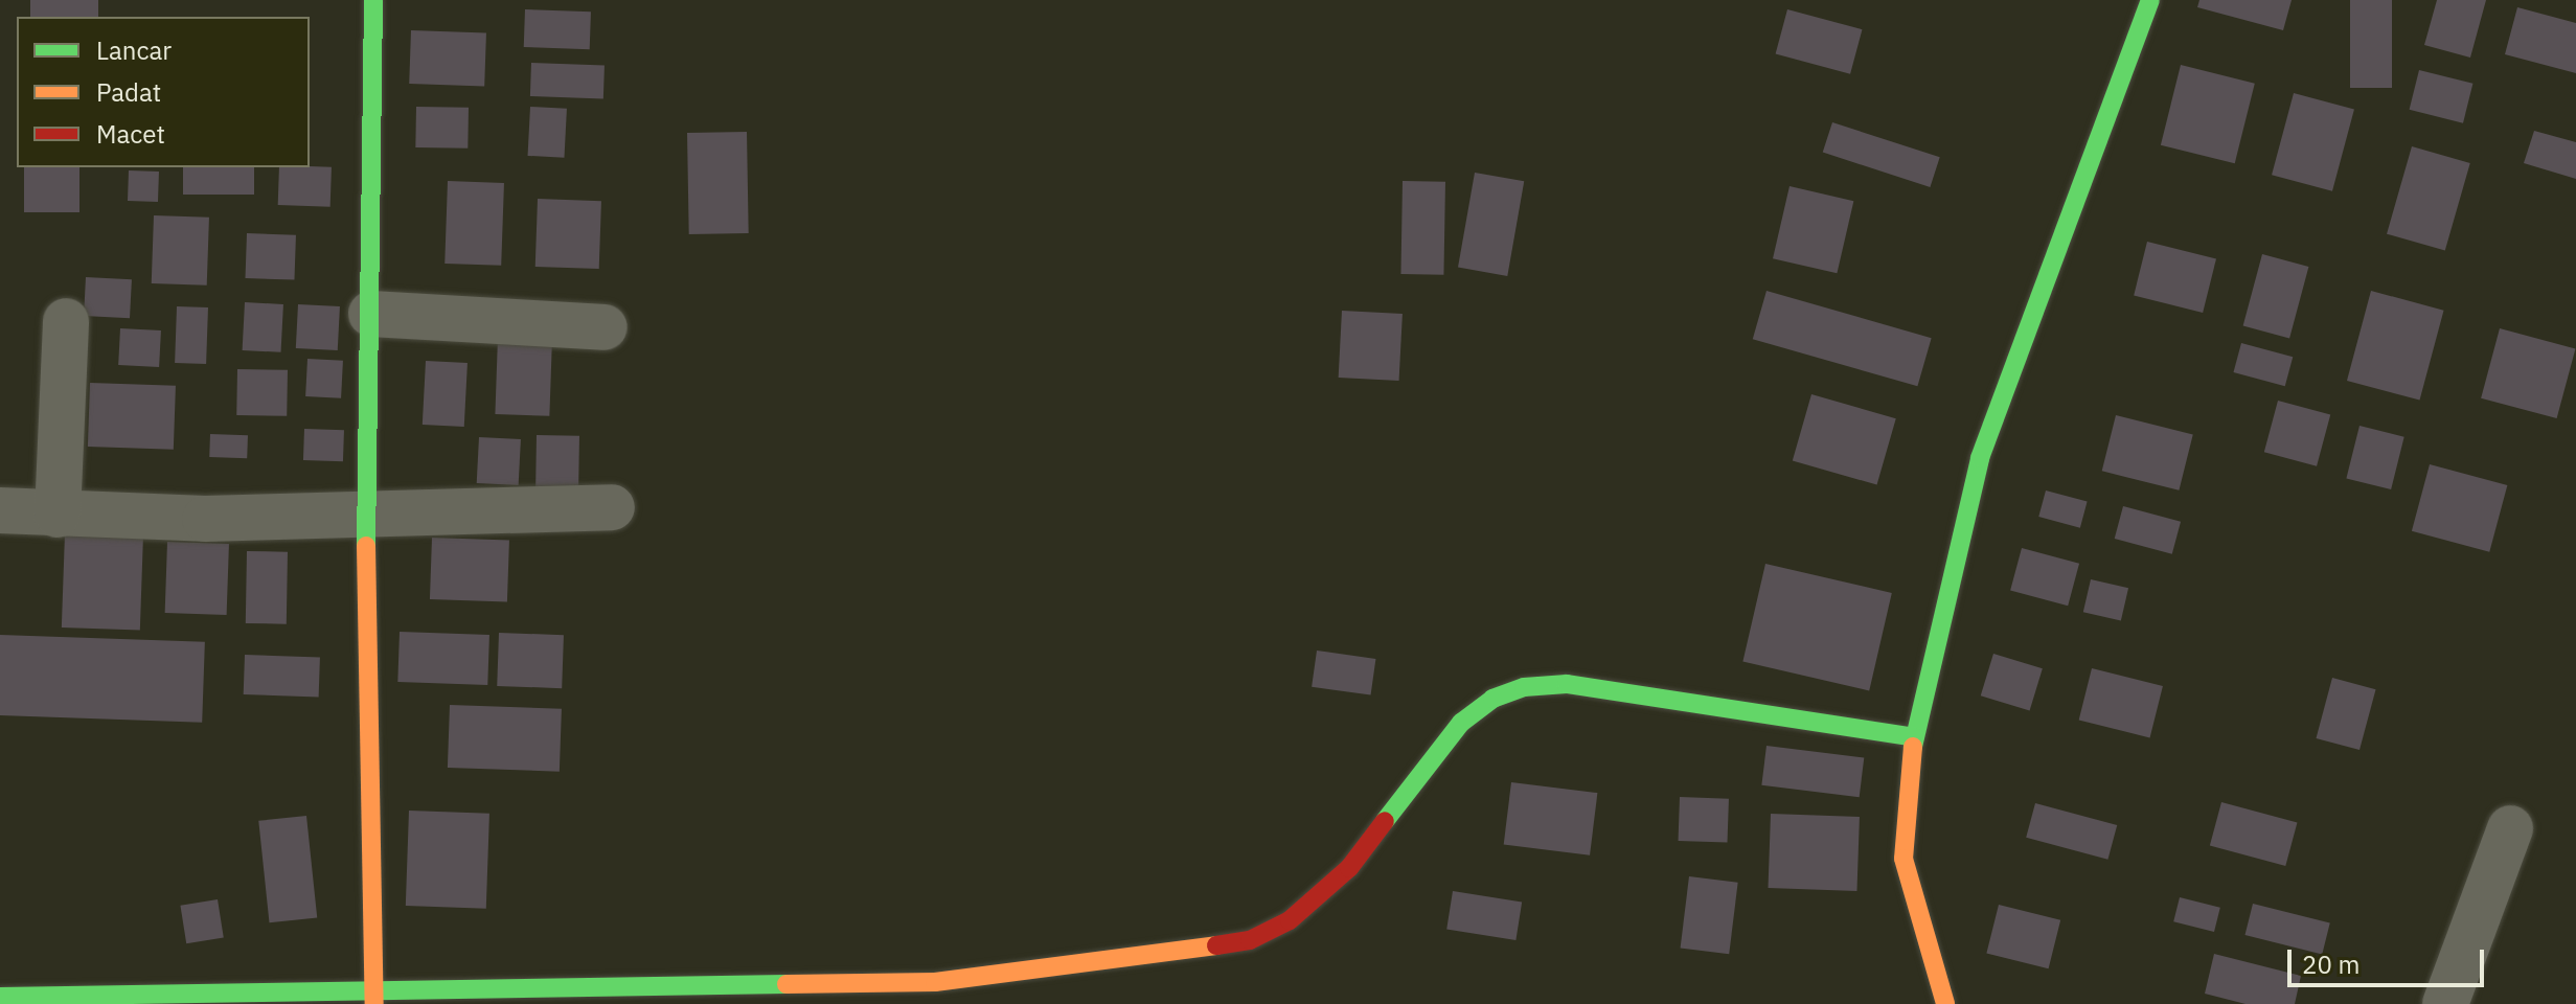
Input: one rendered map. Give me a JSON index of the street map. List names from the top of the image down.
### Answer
{
  "legend": ["Lancar", "Padat", "Macet"],
  "scale_bar": "20 m"
}
